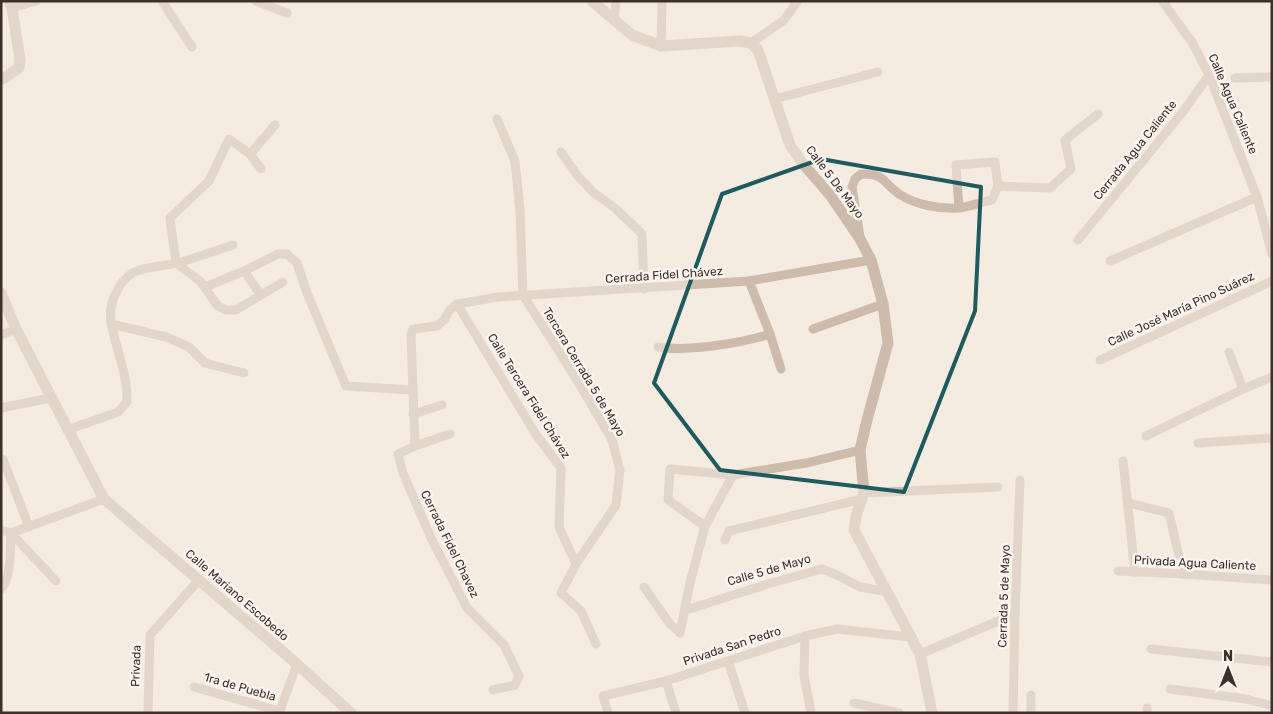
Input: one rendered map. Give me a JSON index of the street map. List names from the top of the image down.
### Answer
{
  "streets": {
    "street": [
      "Calle Agua Caliente",
      "Cerrada Agua Caliente",
      "Calle 5 De Mayo",
      "Cerrada Fidel Chávez",
      "Calle José María Pino Suárez",
      "Tercera Cerrada 5 de Mayo",
      "Calle Tercera Fidel Chávez",
      "Cerrada Fidel Chavez",
      "Privada Agua Caliente",
      "Calle 5 de Mayo",
      "Calle Mariano Escobedo",
      "Cerrada 5 de Mayo",
      "Privada San Pedro",
      "Privada",
      "1ra de Puebla"
    ]
  },
  "crossings": [
    ["Calle Agua Caliente", "Cerrada Agua Caliente"],
    ["Calle 5 De Mayo", "Cerrada Fidel Chávez"],
    ["Cerrada Fidel Chávez", "Tercera Cerrada 5 de Mayo"],
    ["Cerrada Fidel Chávez", "Calle Tercera Fidel Chávez"],
    ["Tercera Cerrada 5 de Mayo", "Calle Tercera Fidel Chávez"],
    ["Calle Mariano Escobedo", "Privada"]
  ],
  "north": "top"
}
